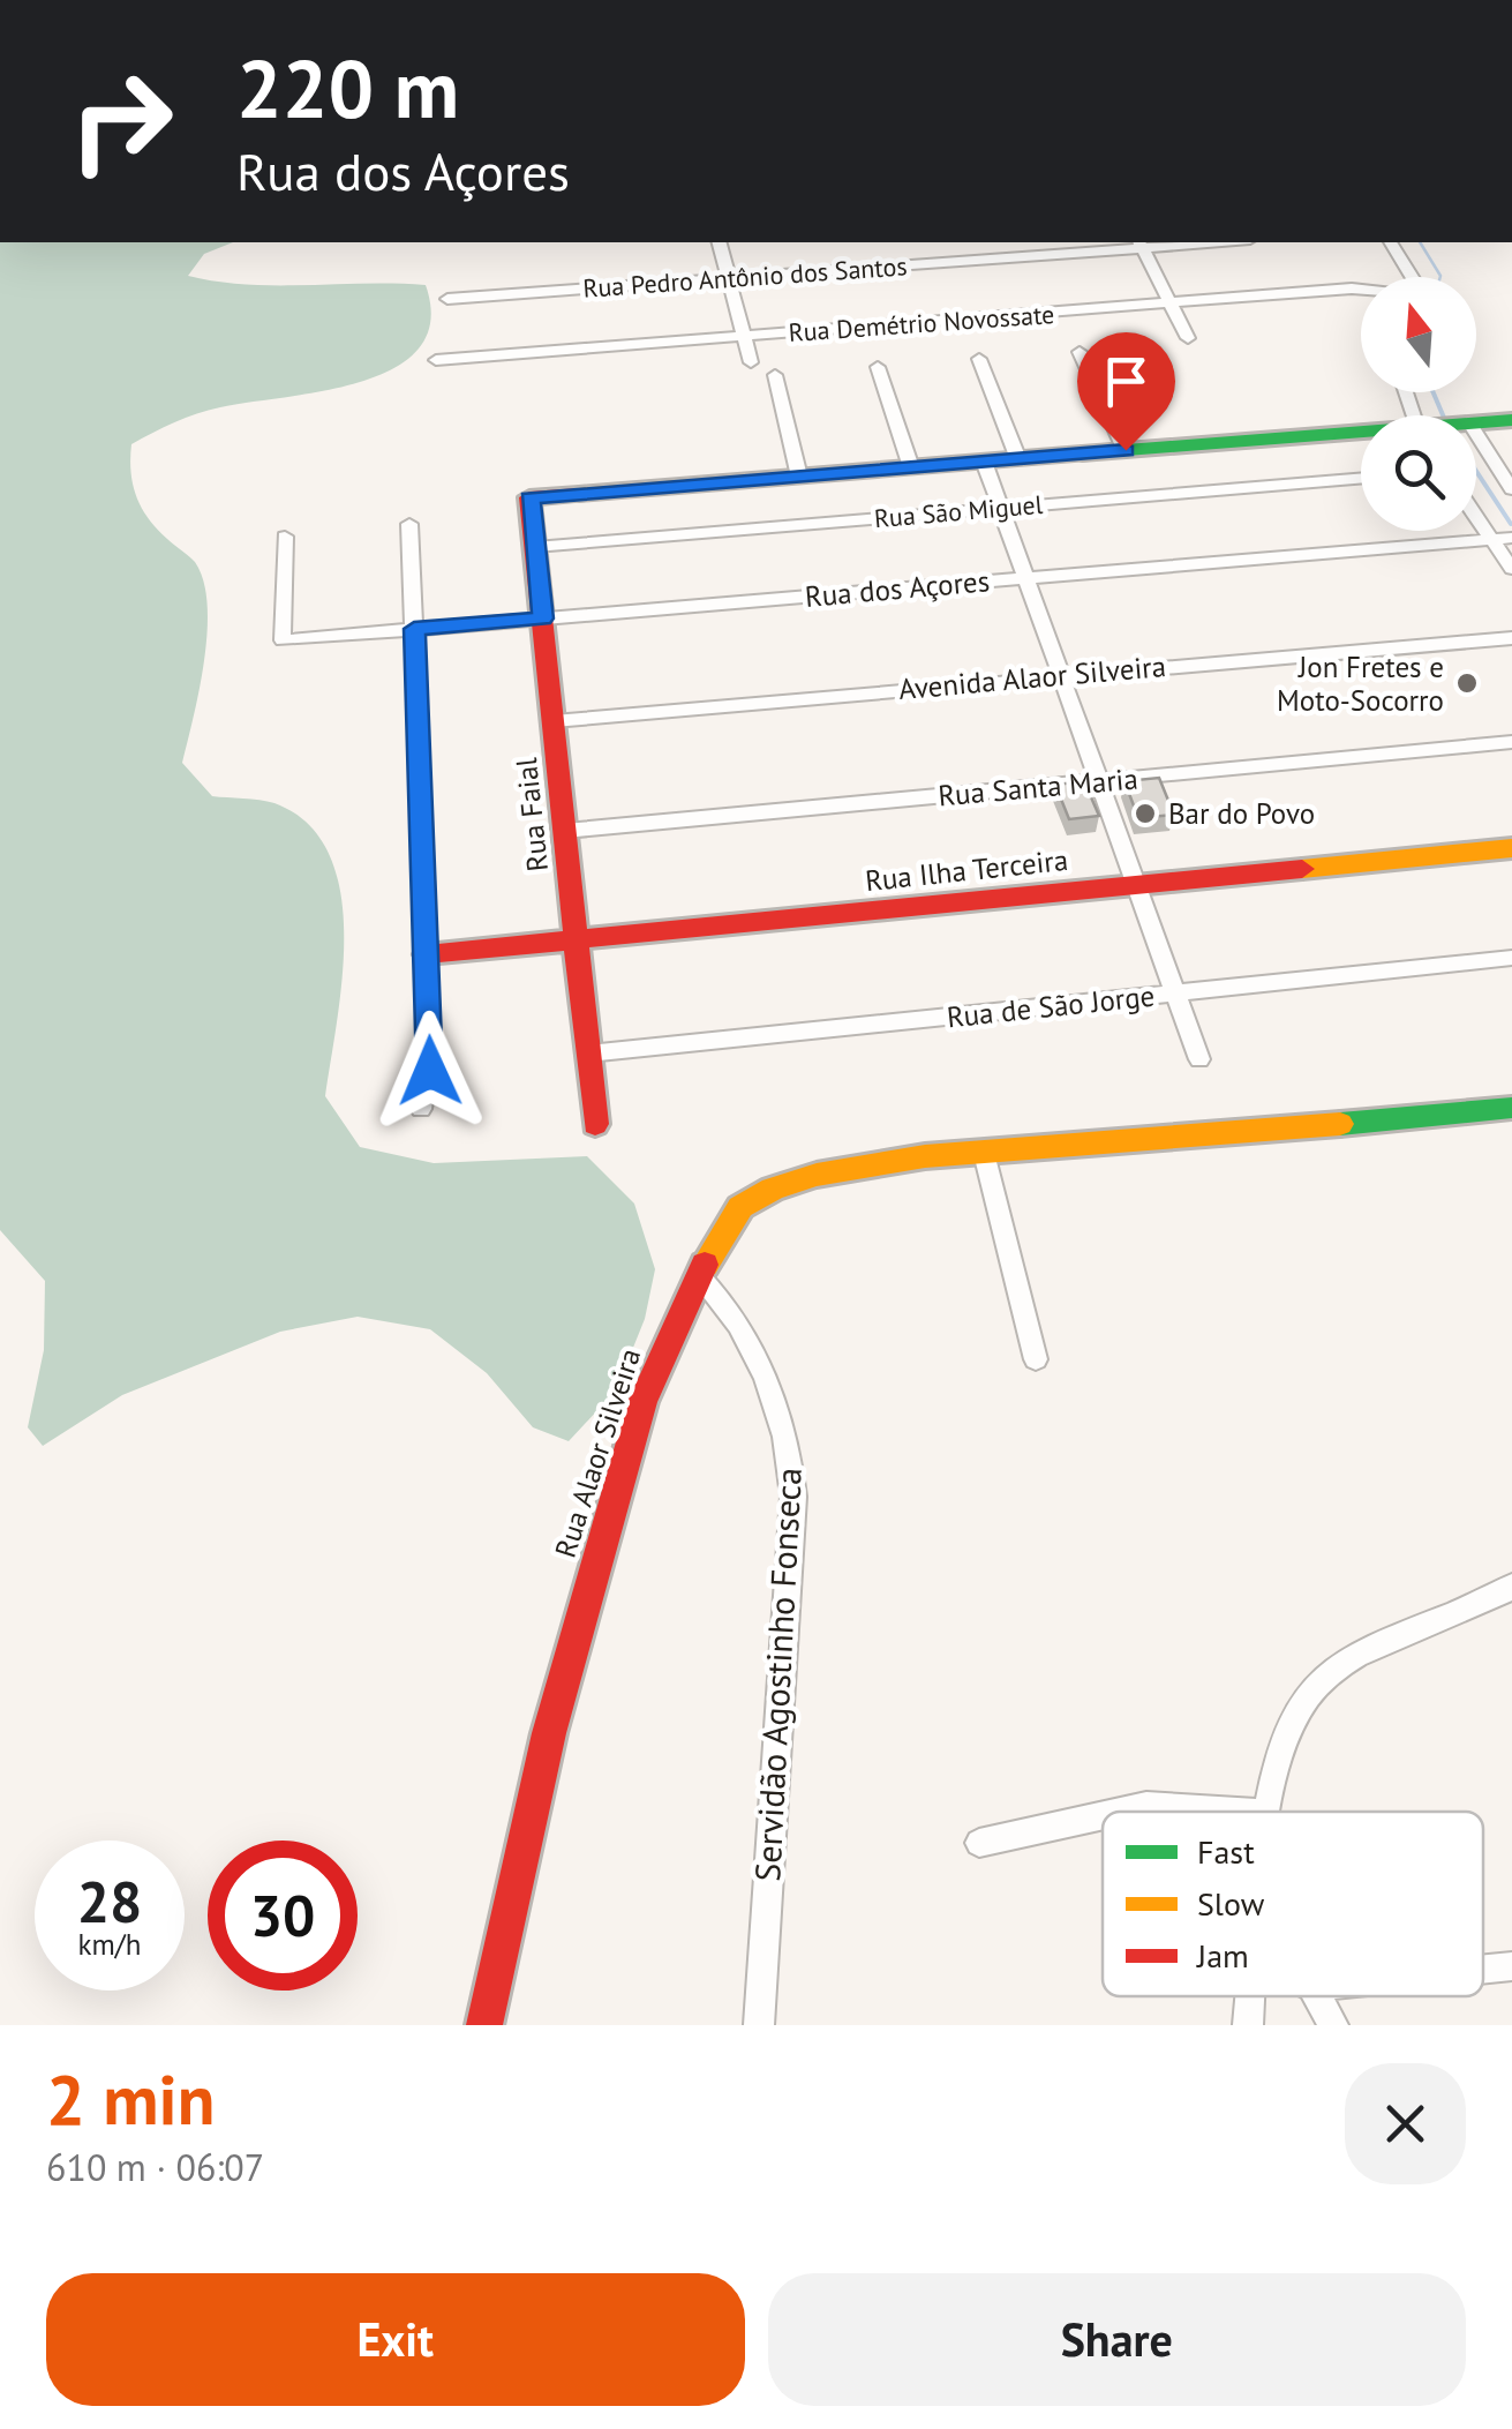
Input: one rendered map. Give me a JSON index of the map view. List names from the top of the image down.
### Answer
{
  "streets": {
    "street": [
      "Rua Pedro Antônio dos Santos",
      "Rua Demétrio Novossate",
      "Rua São Miguel",
      "Rua dos Açores",
      "Avenida Alaor Silveira",
      "Rua Santa Maria",
      "Rua Faial",
      "Rua Ilha Terceira",
      "Rua de São Jorge",
      "Rua Alaor Silveira",
      "Servidão Agostinho Fonseca"
    ]
  },
  "crossings": [
    ["Rua São Miguel", "Rua Faial"],
    ["Rua dos Açores", "Rua Faial"],
    ["Avenida Alaor Silveira", "Rua Faial"],
    ["Rua Santa Maria", "Rua Faial"],
    ["Rua Faial", "Rua Ilha Terceira"],
    ["Rua Faial", "Rua de São Jorge"],
    ["Rua Alaor Silveira", "Servidão Agostinho Fonseca"]
  ],
  "places": ["Jon Fretes e Moto-Socorro", "Bar do Povo"],
  "legend": ["Fast", "Slow", "Jam"],
  "north": "top",
  "page": {
    "turn": ["220 m", "Rua dos Açores"],
    "speed": "28 km/h",
    "limit": "30",
    "heading": ["2 min", "610 m · 06:07"],
    "buttons": ["Exit", "Share"]
  }
}
